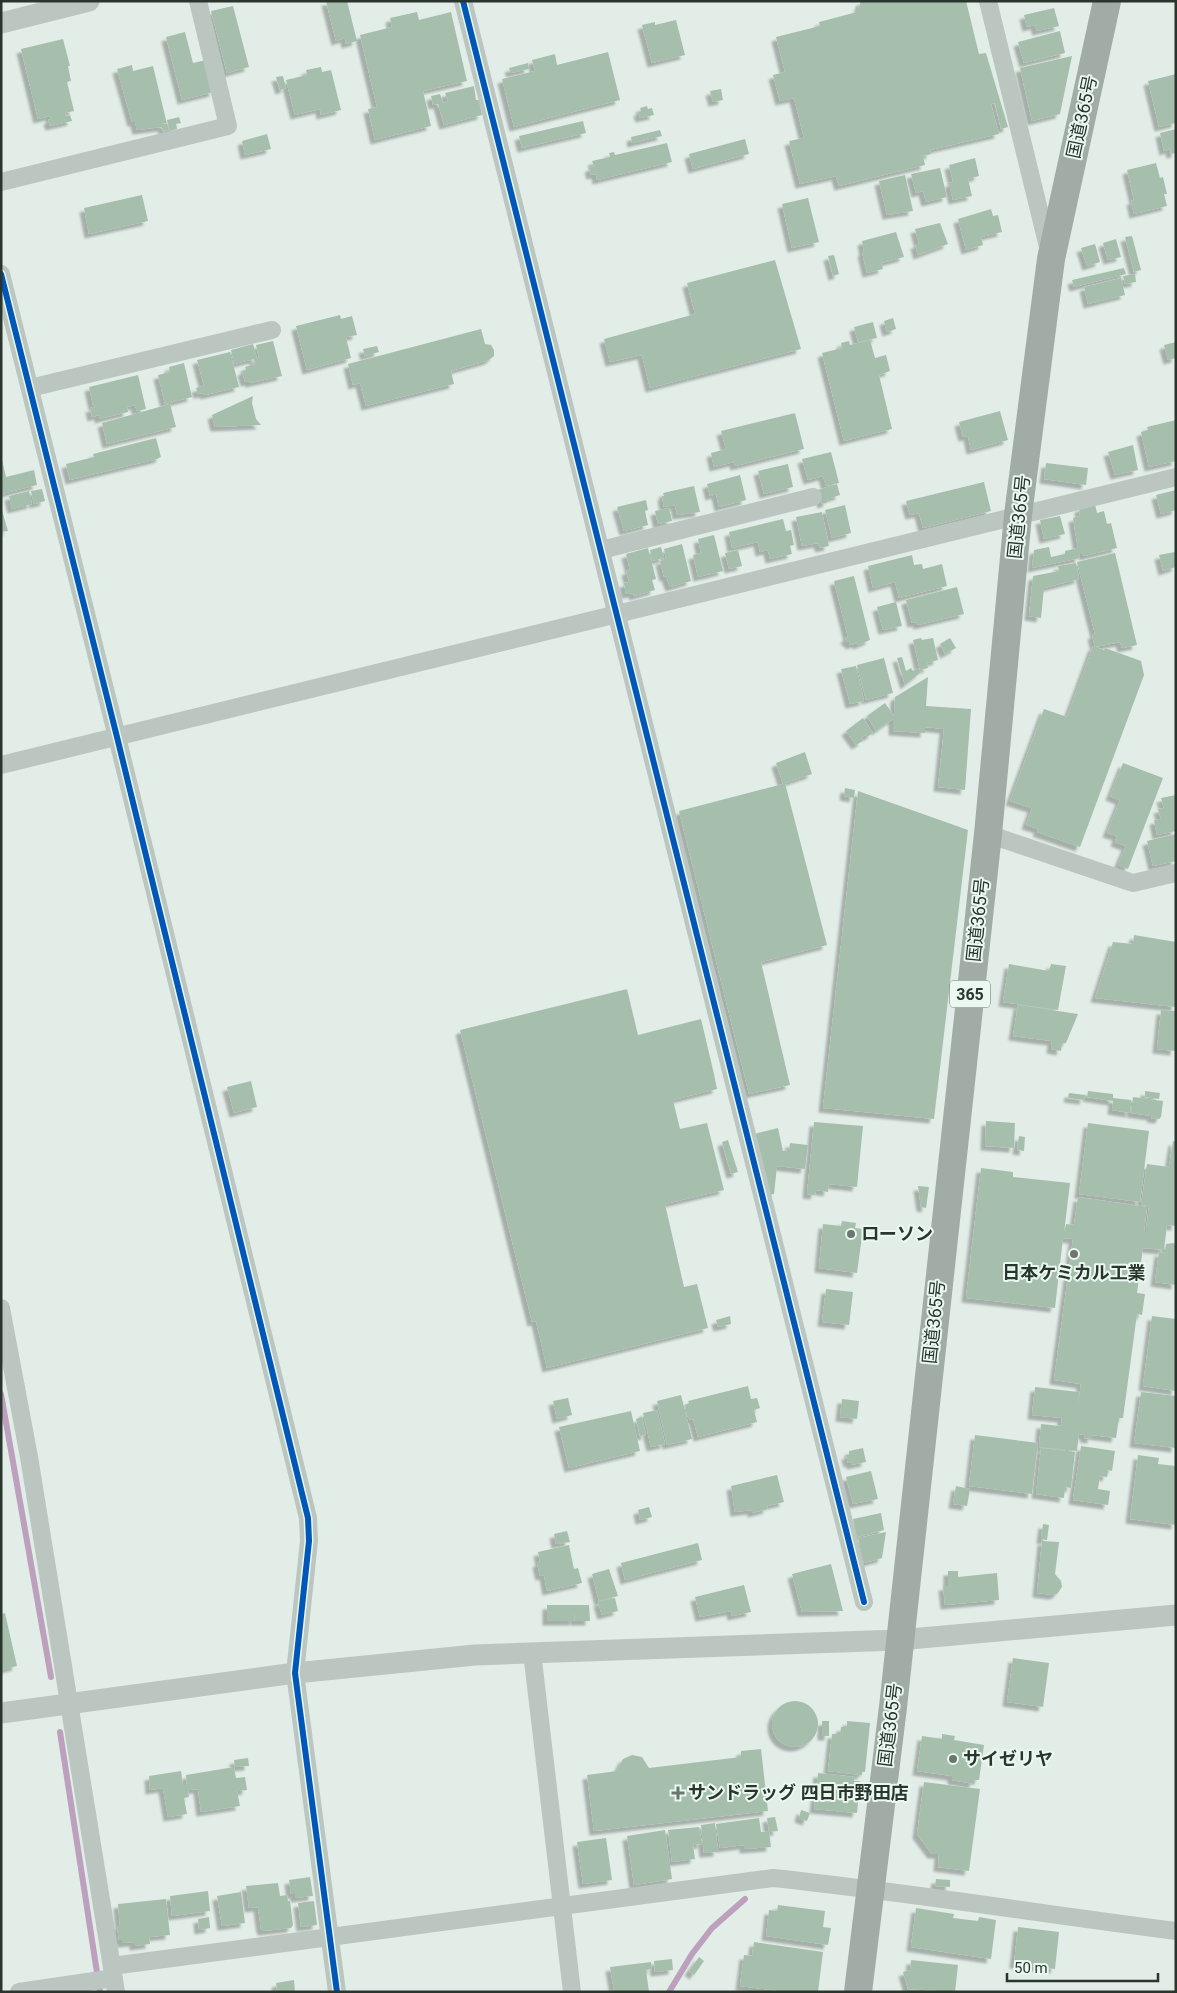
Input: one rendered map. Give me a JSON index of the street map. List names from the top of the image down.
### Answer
{
  "streets": {
    "highway": ["国道365号", "365"]
  },
  "places": {
    "other": ["ローソン", "日本ケミカル工業", "サイゼリヤ"],
    "health": ["サンドラッグ 四日市野田店"]
  },
  "scale_bar": "50 m"
}
